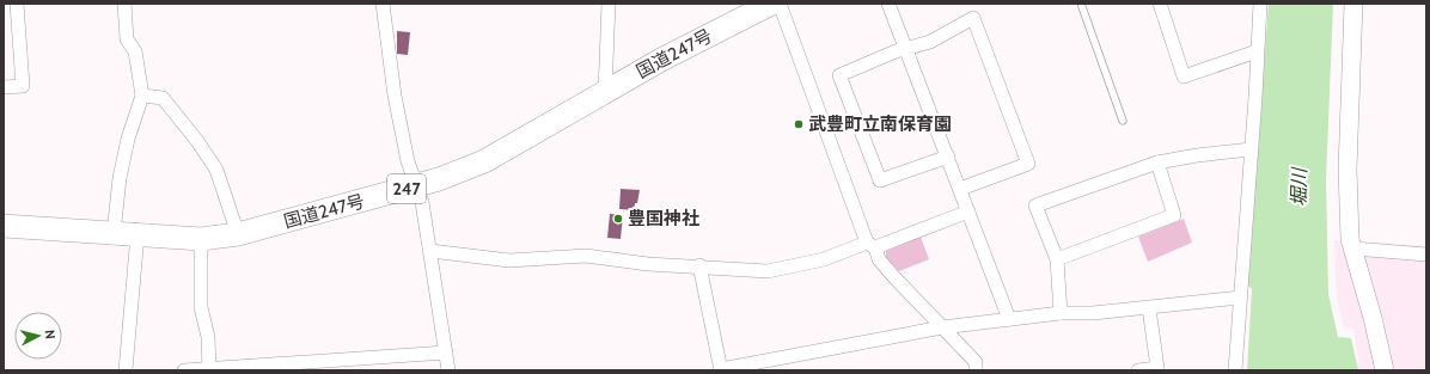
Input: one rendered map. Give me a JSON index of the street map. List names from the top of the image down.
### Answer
{
  "streets": {
    "highway": ["国道247号", "247"]
  },
  "water": ["堀川"],
  "places": ["武豊町立南保育園", "豊国神社"],
  "north": "right"
}
